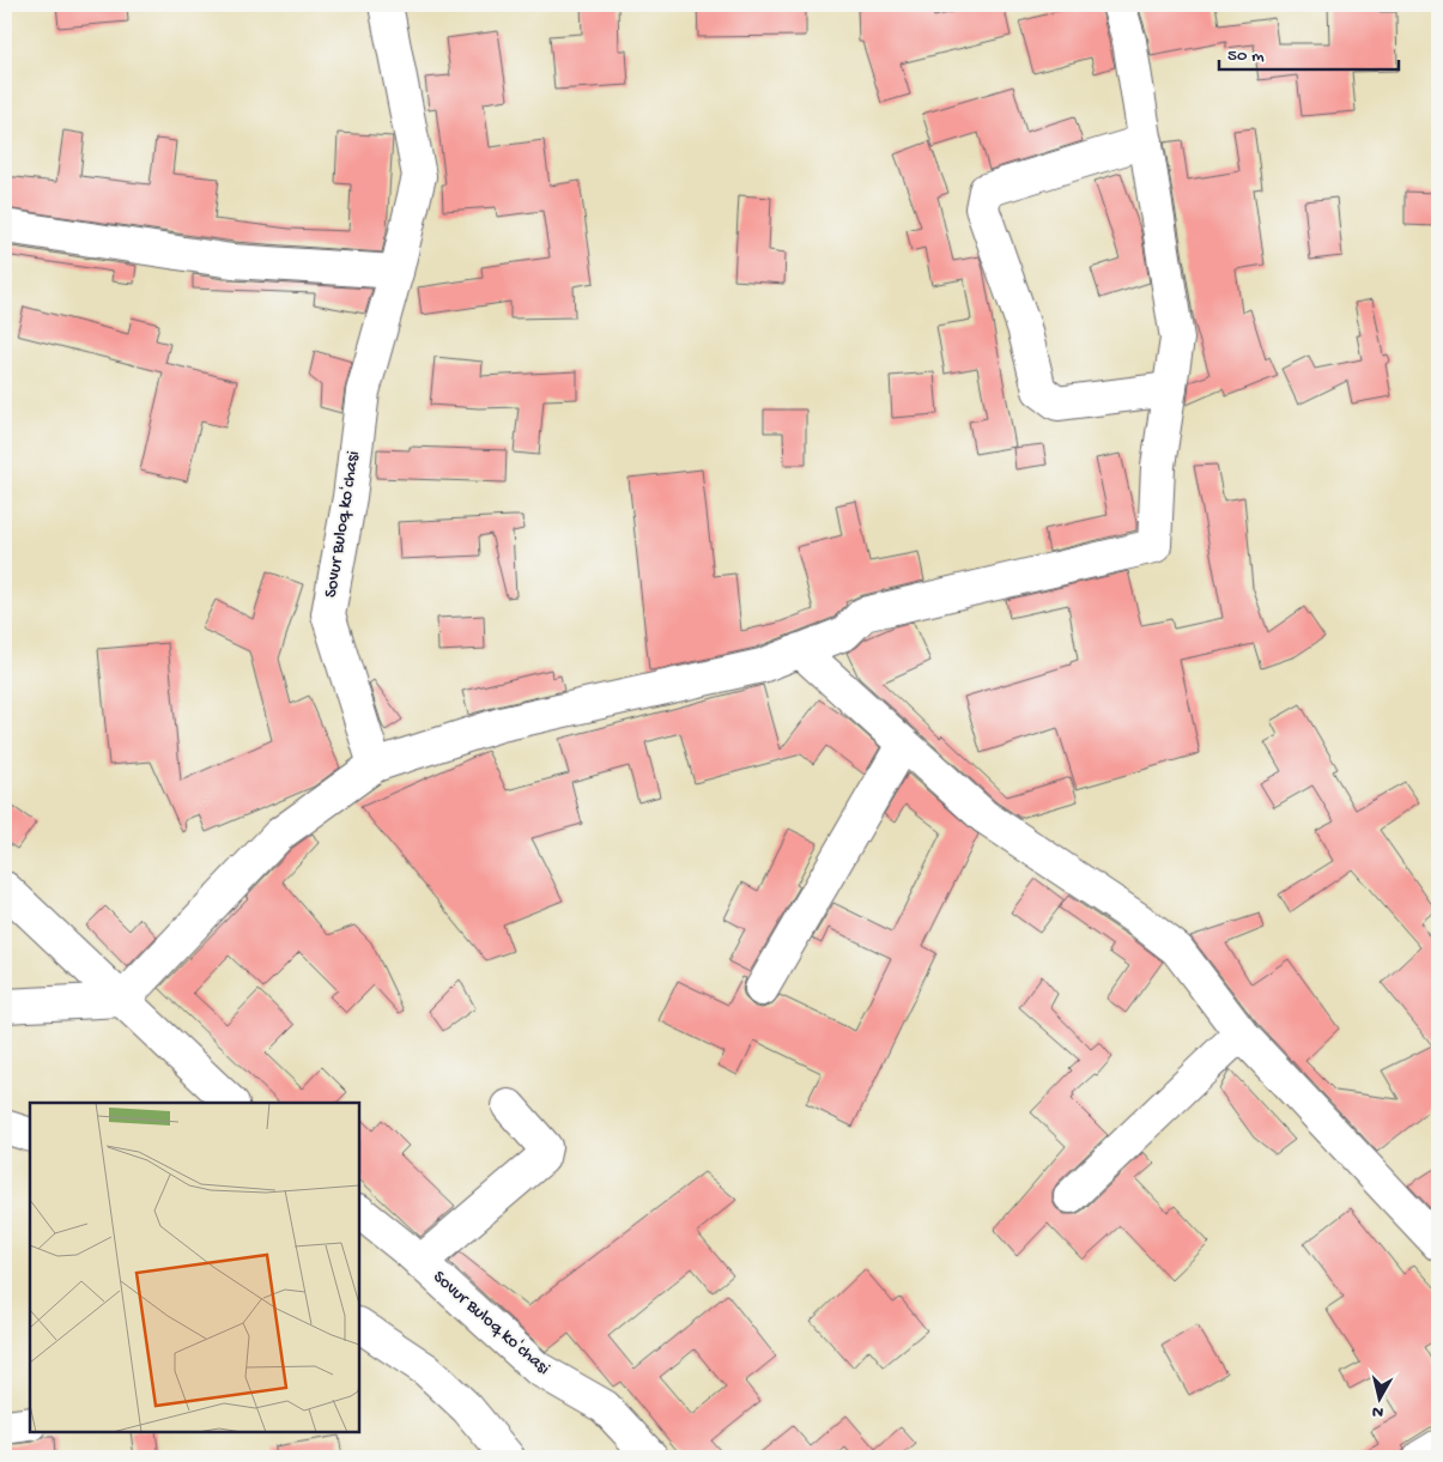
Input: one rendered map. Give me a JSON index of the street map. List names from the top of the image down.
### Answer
{
  "streets": {
    "street": ["Sovur Buloq koʻchasi"]
  },
  "scale_bar": "50 m",
  "north": "bottom"
}
